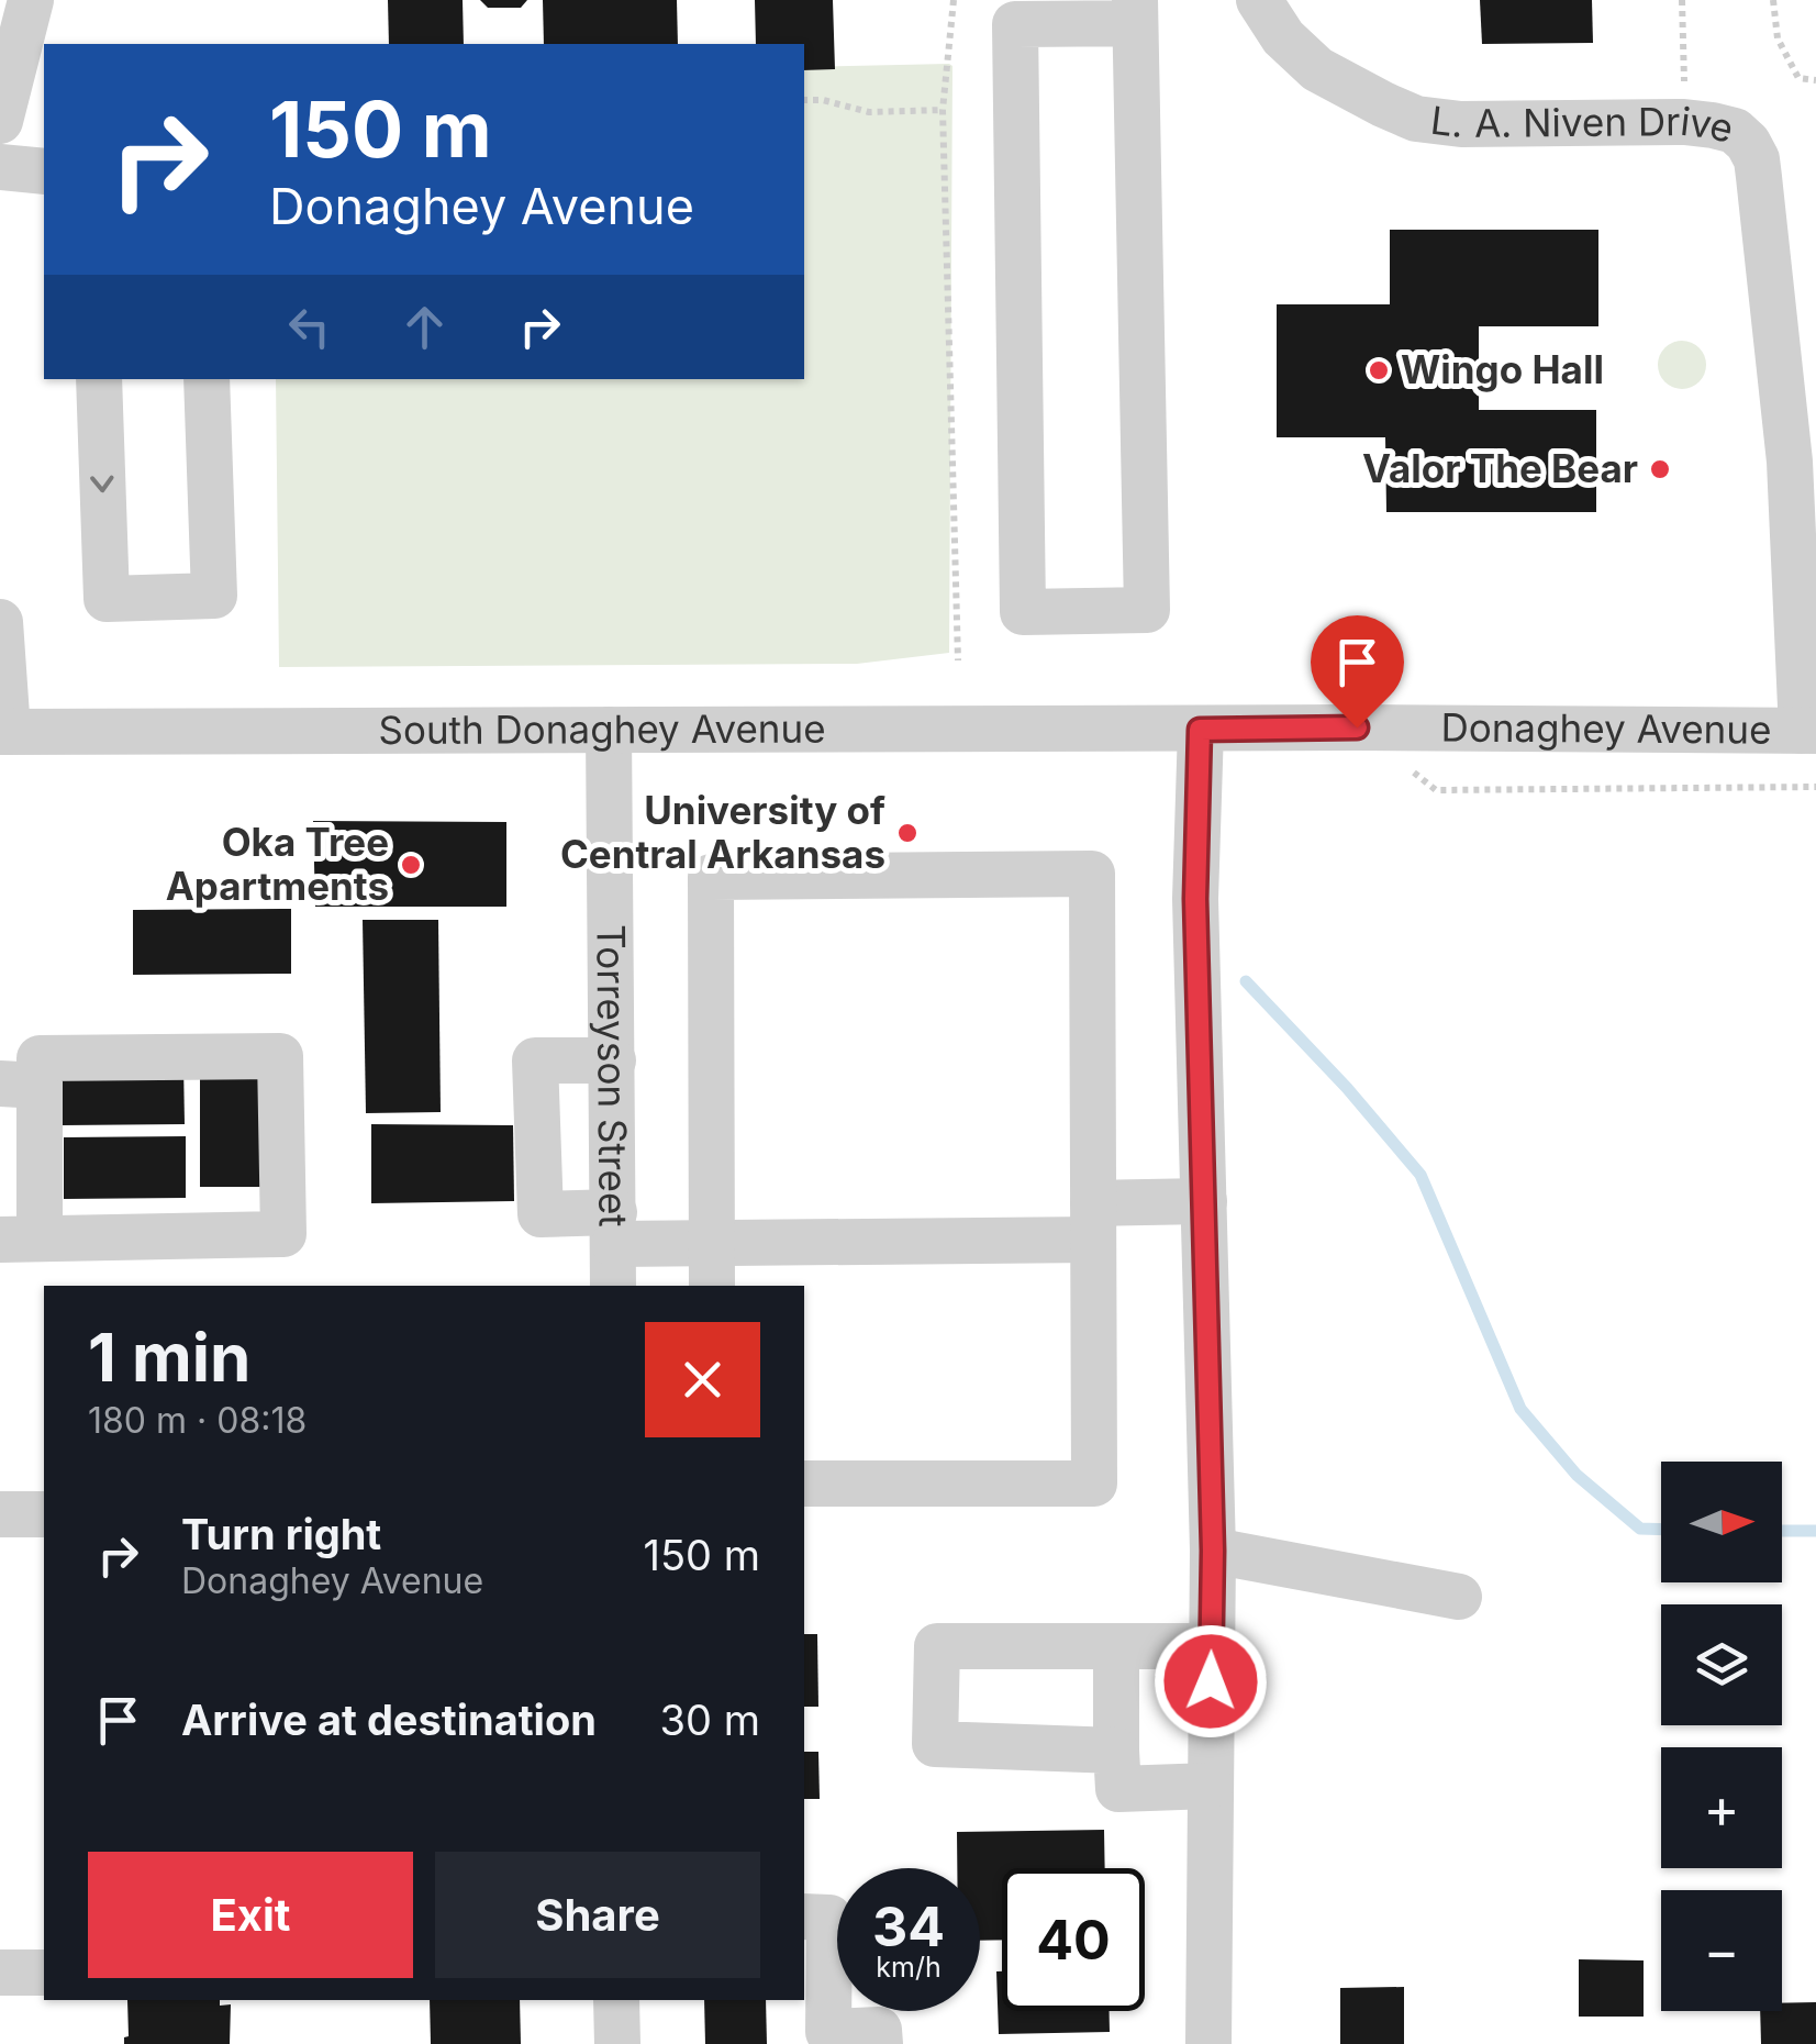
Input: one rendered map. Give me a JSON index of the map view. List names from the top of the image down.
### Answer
{
  "streets": {
    "street": [
      "L. A. Niven Drive",
      "Donaghey Avenue",
      "South Donaghey Avenue",
      "Torreyson Street"
    ]
  },
  "crossings": [
    ["L. A. Niven Drive", "Donaghey Avenue"],
    ["Donaghey Avenue", "South Donaghey Avenue"],
    ["South Donaghey Avenue", "Torreyson Street"]
  ],
  "places": [
    "Wingo Hall",
    "Valor The Bear",
    "University of Central Arkansas",
    "Oka Tree Apartments"
  ],
  "north": "right",
  "page": {
    "turn": ["150 m", "Donaghey Avenue"],
    "heading": ["1 min", "180 m · 08:18"],
    "map_buttons": ["+", "−"],
    "list": [
      {
        "name": "Turn right",
        "note": "Donaghey Avenue",
        "value": "150 m"
      },
      {
        "name": "Arrive at destination",
        "value": "30 m"
      }
    ],
    "buttons": ["Exit", "Share"],
    "speed": "34 km/h",
    "limit": "40"
  }
}
